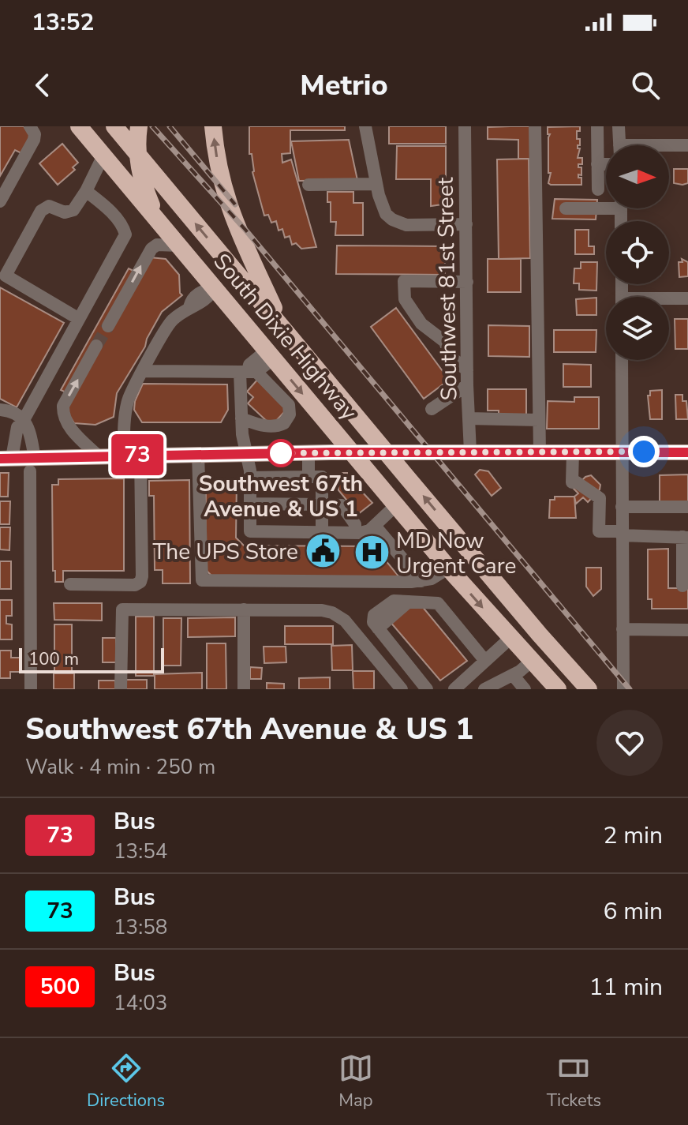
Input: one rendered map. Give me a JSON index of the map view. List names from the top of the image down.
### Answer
{
  "streets": {
    "highway": ["South Dixie Highway"],
    "street": ["Southwest 81st Street"]
  },
  "places": {
    "other": ["Southwest 67th Avenue & US 1"],
    "public building": ["The UPS Store"],
    "hospital": ["MD Now Urgent Care"]
  },
  "lines": ["bus line 73"],
  "scale_bar": "100 m",
  "north": "right",
  "page": {
    "status": "13:52",
    "header": "Metrio",
    "on_map": "73",
    "scale": "100 m",
    "heading": ["Southwest 67th Avenue & US 1", "Walk · 4 min · 250 m"],
    "list": [
      {
        "mark": "73",
        "name": "Bus",
        "note": "13:54",
        "value": "2 min"
      },
      {
        "mark": "73",
        "name": "Bus",
        "note": "13:58",
        "value": "6 min"
      },
      {
        "mark": "500",
        "name": "Bus",
        "note": "14:03",
        "value": "11 min"
      }
    ],
    "tabs": ["Directions", "Map", "Tickets"]
  }
}
